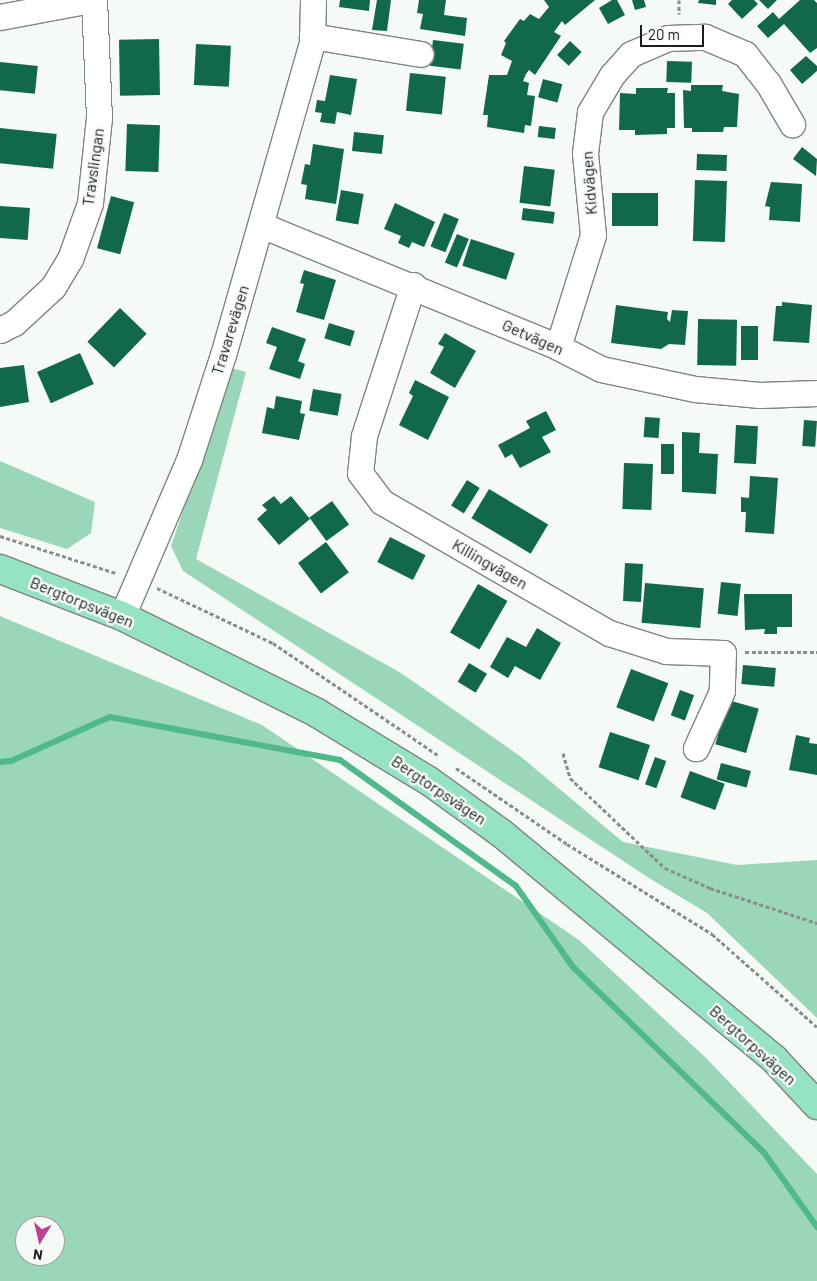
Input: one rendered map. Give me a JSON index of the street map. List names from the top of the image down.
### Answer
{
  "streets": {
    "main road": ["Bergtorpsvägen"],
    "street": [
      "Travslingan",
      "Kidvägen",
      "Travarevägen",
      "Getvägen",
      "Killingvägen"
    ]
  },
  "crossings": [
    ["Kidvägen", "Getvägen"],
    ["Travarevägen", "Getvägen"],
    ["Travarevägen", "Bergtorpsvägen"],
    ["Getvägen", "Killingvägen"]
  ],
  "scale_bar": "20 m",
  "north": "bottom"
}
